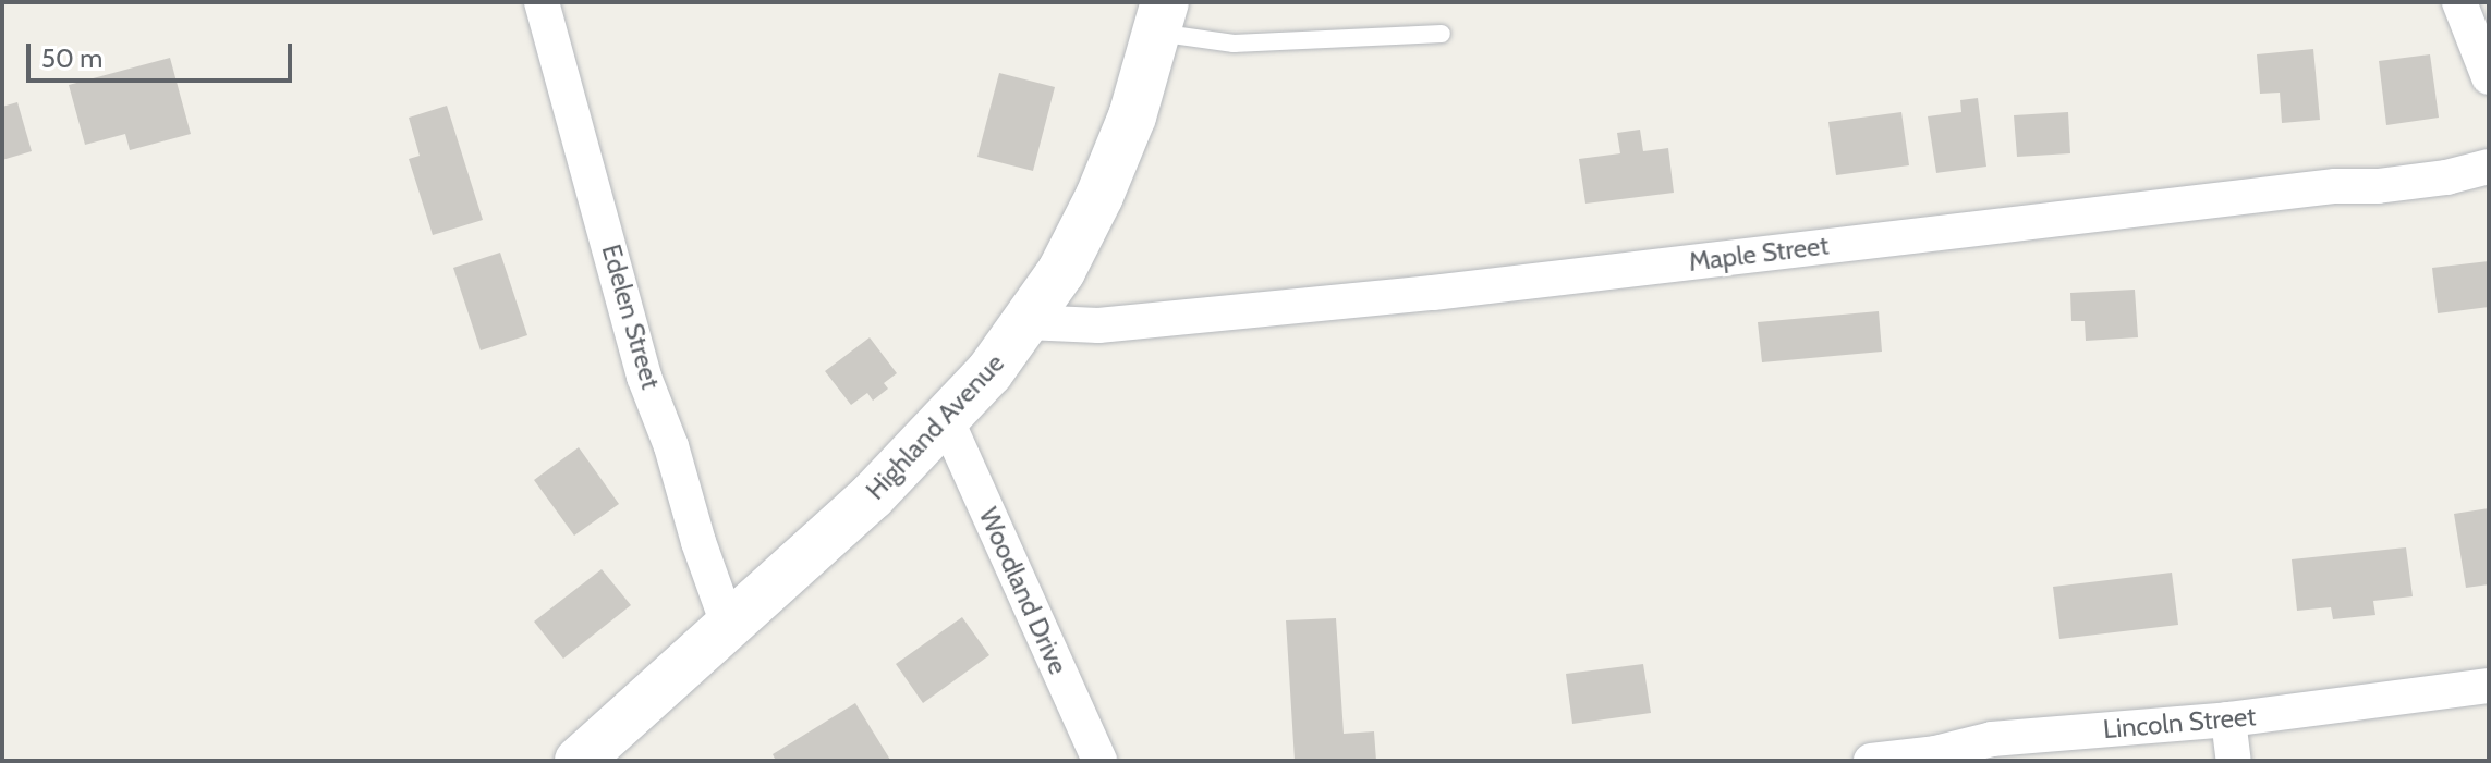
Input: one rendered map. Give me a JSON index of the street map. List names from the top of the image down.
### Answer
{
  "streets": {
    "main road": ["Highland Avenue"],
    "street": [
      "Maple Street",
      "Edelen Street",
      "Woodland Drive",
      "Lincoln Street"
    ]
  },
  "crossings": [
    ["Maple Street", "Highland Avenue"],
    ["Edelen Street", "Highland Avenue"],
    ["Highland Avenue", "Woodland Drive"]
  ],
  "scale_bar": "50 m"
}
